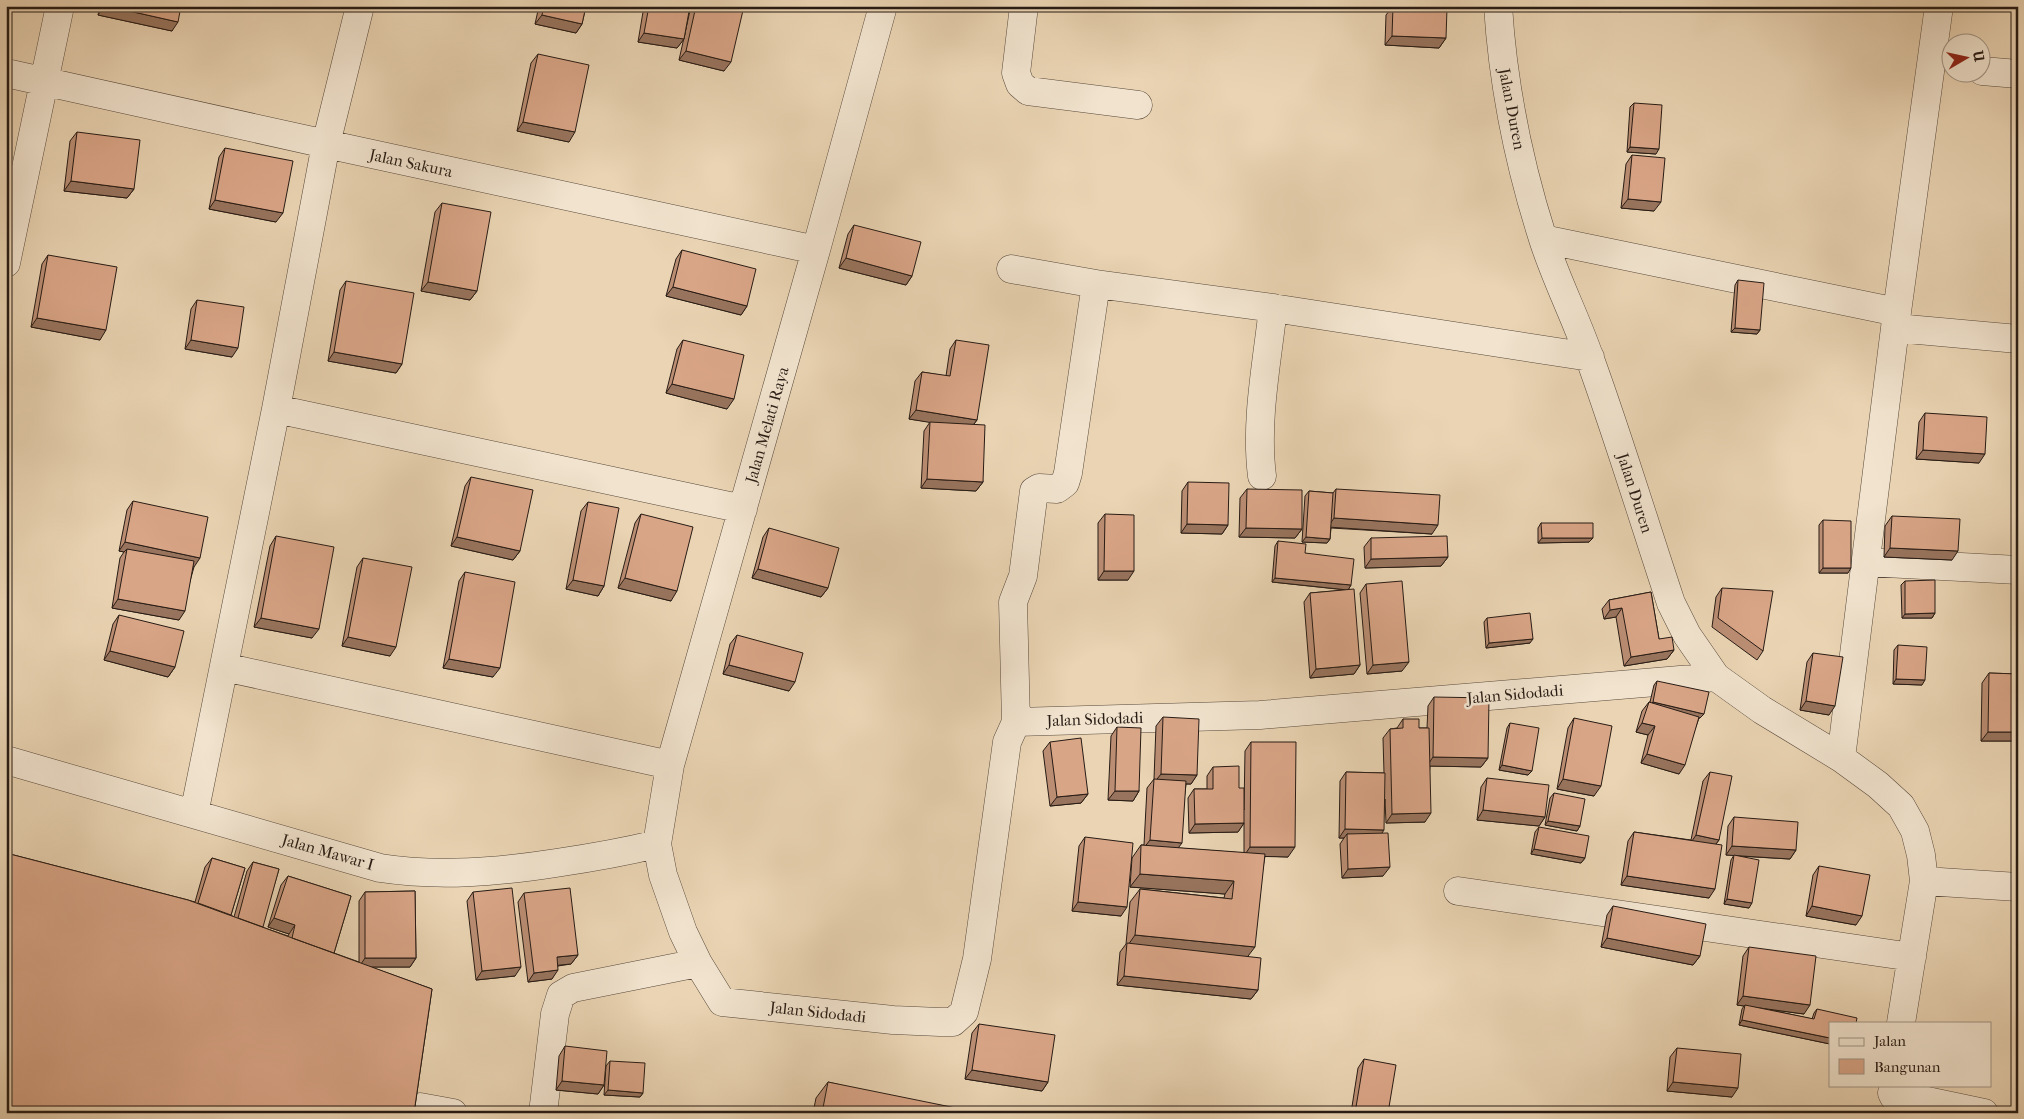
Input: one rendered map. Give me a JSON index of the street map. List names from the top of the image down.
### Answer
{
  "streets": {
    "street": [
      "Jalan Duren",
      "Jalan Sakura",
      "Jalan Melati Raya",
      "Jalan Sidodadi",
      "Jalan Mawar I"
    ]
  },
  "crossings": [
    ["Jalan Duren", "Jalan Sidodadi"],
    ["Jalan Sakura", "Jalan Melati Raya"],
    ["Jalan Melati Raya", "Jalan Mawar I"]
  ],
  "legend": ["Jalan", "Bangunan"],
  "north": "right"
}
